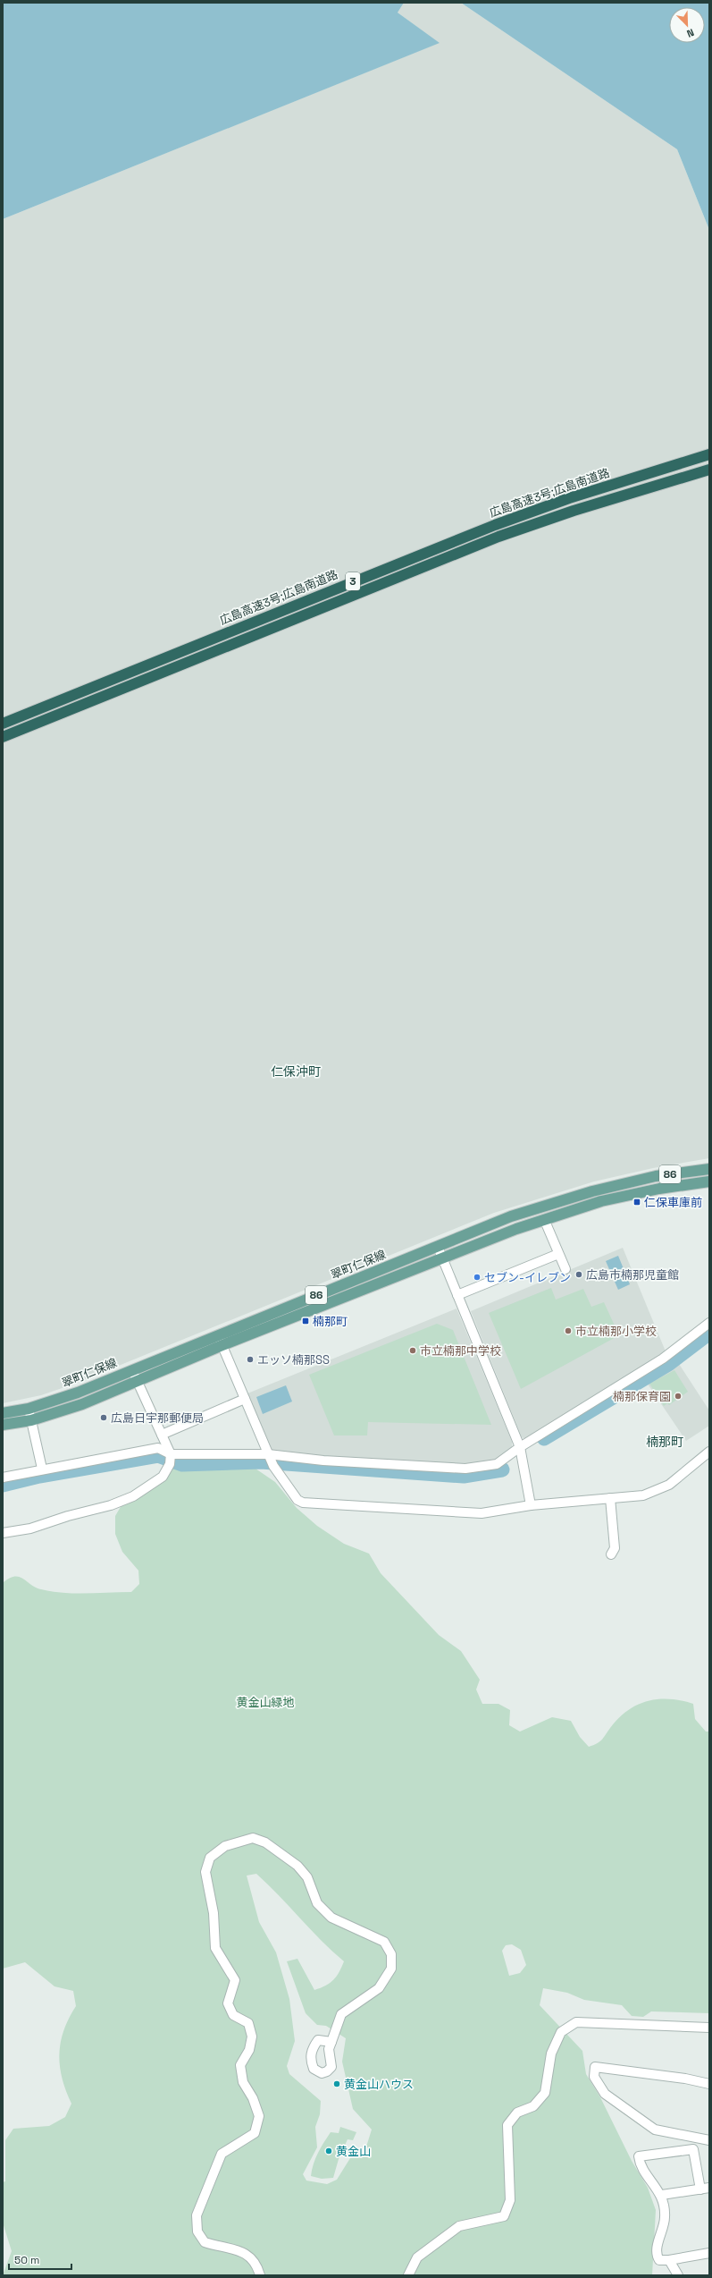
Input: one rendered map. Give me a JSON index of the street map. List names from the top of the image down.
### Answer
{
  "streets": {
    "highway": ["広島高速3号;広島南道路", "3"],
    "main road": ["86", "翠町仁保線"]
  },
  "districts": ["仁保沖町", "楠那町"],
  "parks": ["黄金山緑地"],
  "places": {
    "transit": ["仁保車庫前", "楠那町"],
    "other": [
      "広島市楠那児童館",
      "セブン-イレブン",
      "市立楠那小学校",
      "市立楠那中学校",
      "エッソ楠那SS",
      "楠那保育園",
      "広島日宇那郵便局",
      "黄金山ハウス",
      "黄金山"
    ]
  },
  "scale_bar": "50 m",
  "north": "bottom right"
}
